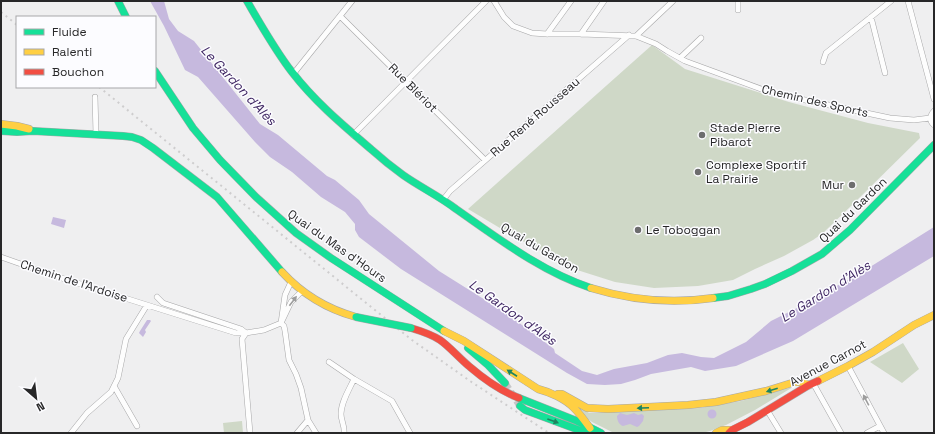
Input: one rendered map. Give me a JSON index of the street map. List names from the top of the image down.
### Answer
{
  "streets": {
    "main road": ["Quai du Gardon", "Quai du Mas d'Hours", "Avenue Carnot"],
    "street": [
      "Rue Blériot",
      "Chemin des Sports",
      "Rue René Rousseau",
      "Chemin de l'Ardoise"
    ]
  },
  "crossings": [
    ["Rue Blériot", "Rue René Rousseau"],
    ["Chemin des Sports", "Rue René Rousseau"],
    ["Rue René Rousseau", "Quai du Gardon"]
  ],
  "water": ["Le Gardon d'Alès"],
  "places": [
    "Stade Pierre Pibarot",
    "Complexe Sportif La Prairie",
    "Mur",
    "Le Toboggan"
  ],
  "legend": ["Fluide", "Ralenti", "Bouchon"],
  "north": "bottom right"
}
